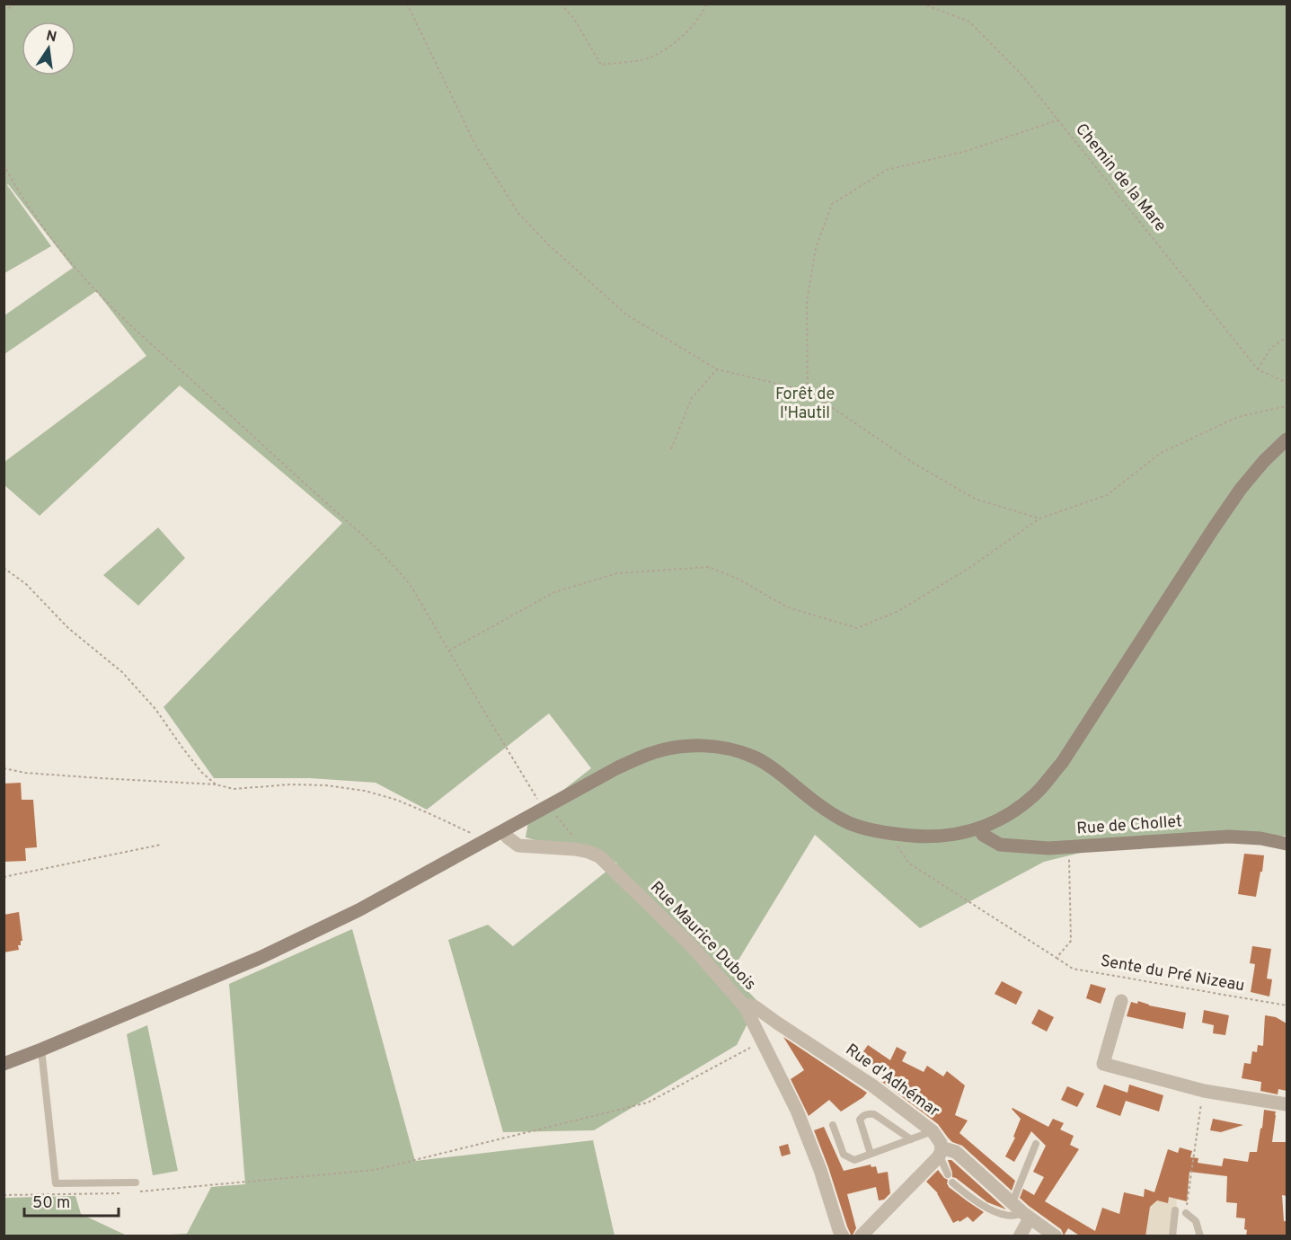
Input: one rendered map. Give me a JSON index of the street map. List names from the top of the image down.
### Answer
{
  "streets": {
    "main road": ["Rue de Chollet"],
    "street": ["Rue Maurice Dubois", "Rue d'Adhémar"],
    "path": ["Chemin de la Mare", "Sente du Pré Nizeau"]
  },
  "crossings": [
    ["Rue Maurice Dubois", "Rue d'Adhémar"]
  ],
  "parks": ["Forêt de l'Hautil"],
  "scale_bar": "50 m",
  "north": "top"
}
